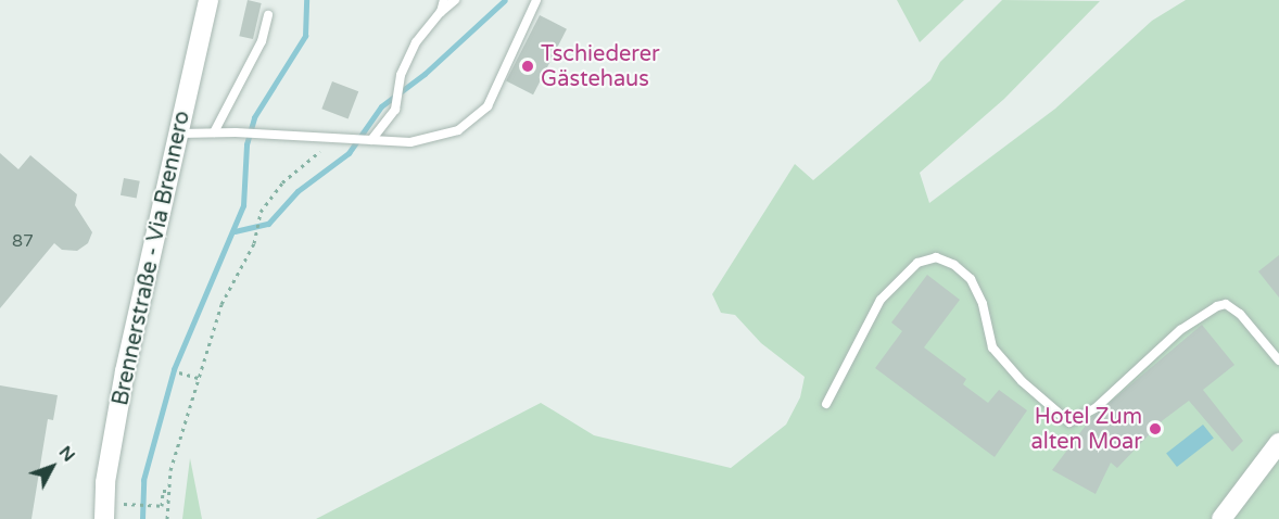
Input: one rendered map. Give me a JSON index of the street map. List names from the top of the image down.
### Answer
{
  "streets": {
    "main road": ["Brennerstraße - Via Brennero"]
  },
  "places": ["Tschiederer Gästehaus", "Hotel Zum alten Moar"],
  "house_numbers": ["87"],
  "north": "top right"
}
